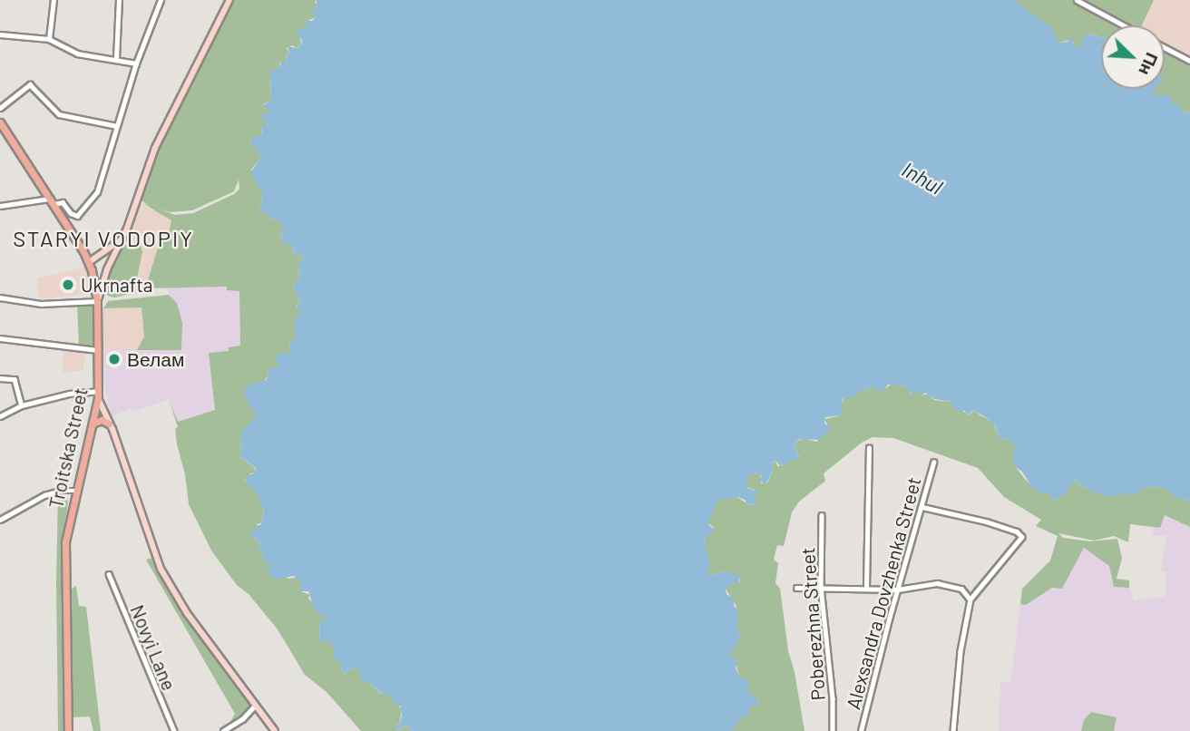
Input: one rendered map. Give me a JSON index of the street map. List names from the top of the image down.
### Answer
{
  "streets": {
    "main road": ["Troitska Street"],
    "street": ["Alexsandra Dovzhenka Street", "Poberezhna Street", "Novyi Lane"]
  },
  "districts": ["STARYI VODOPIY"],
  "water": ["Inhul"],
  "places": ["Ukrnafta", "Велам"],
  "north": "bottom right"
}
